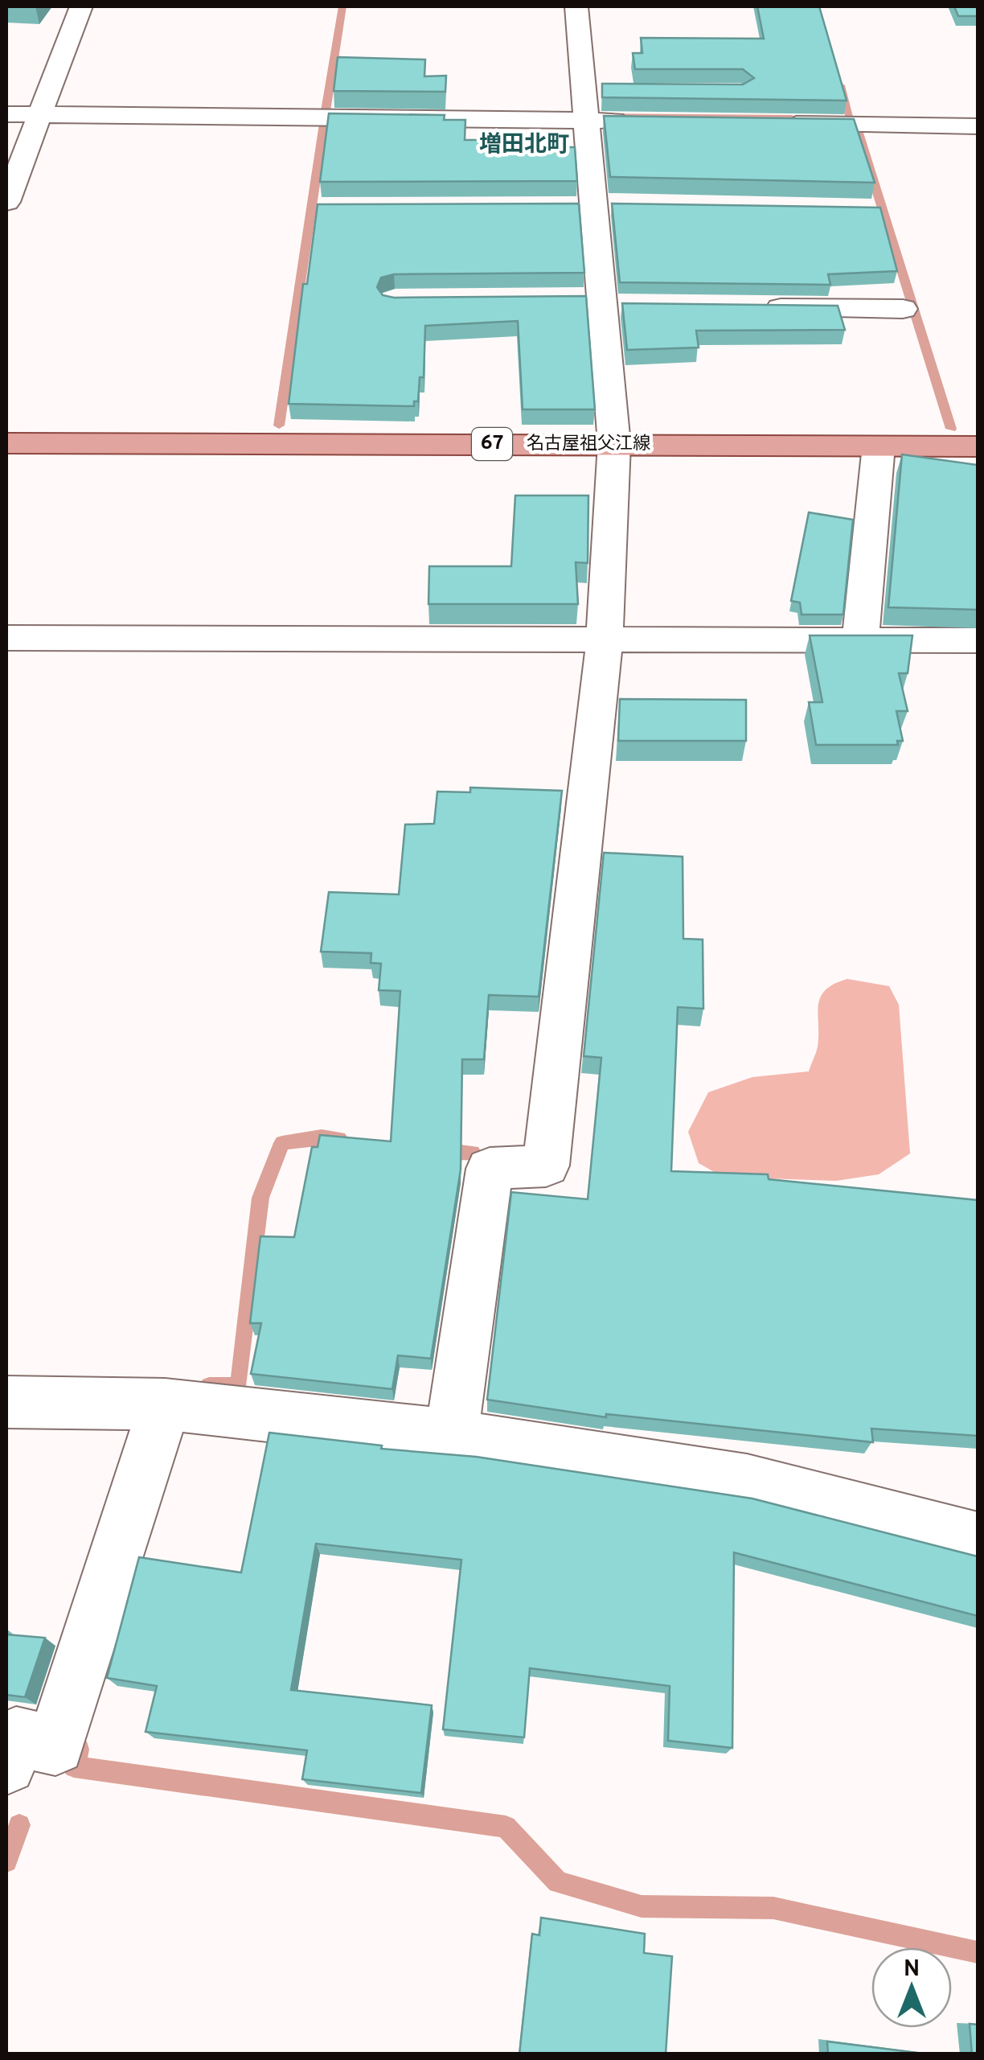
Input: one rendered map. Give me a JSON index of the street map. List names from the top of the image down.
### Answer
{
  "streets": {
    "main road": ["67", "名古屋祖父江線"]
  },
  "districts": ["増田北町"],
  "north": "top"
}
